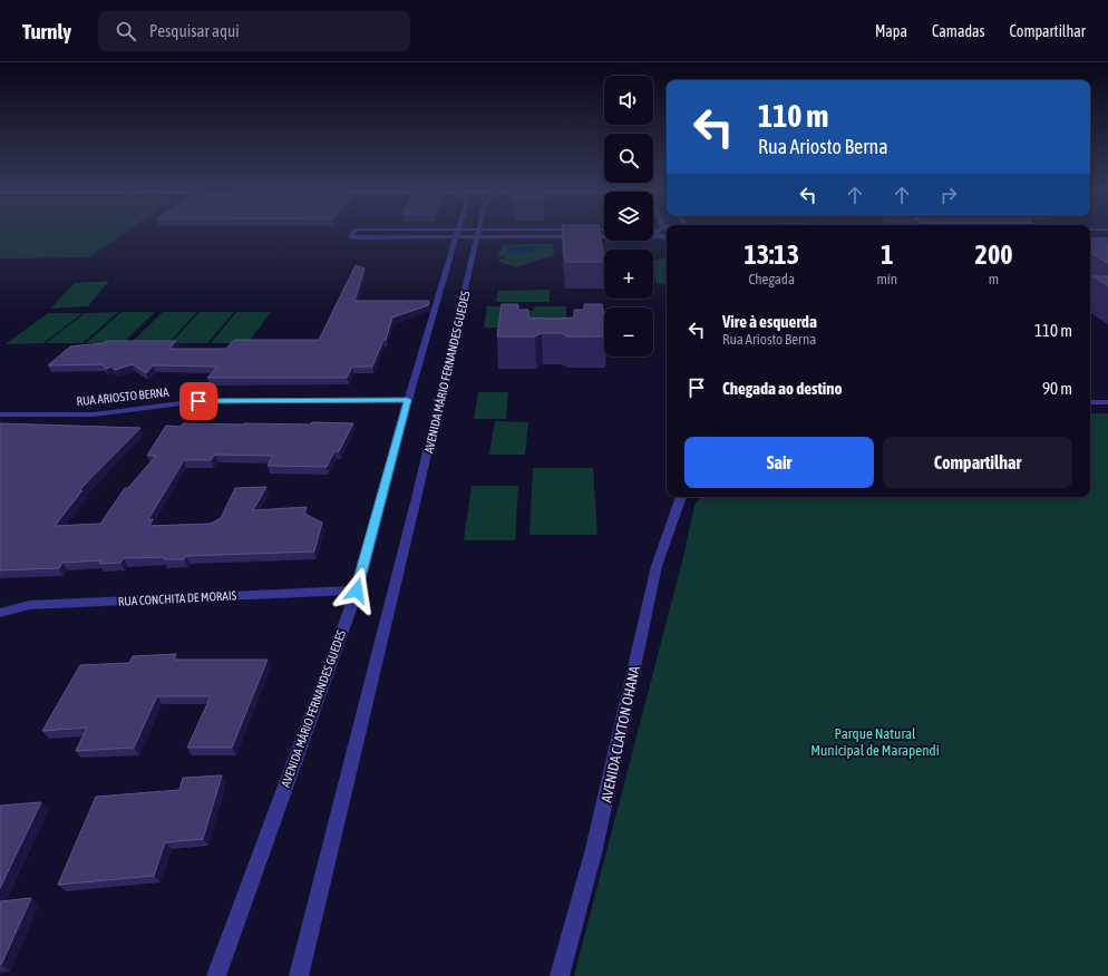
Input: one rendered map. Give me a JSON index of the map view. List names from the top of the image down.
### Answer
{
  "streets": {
    "street": [
      "AVENIDA MÁRIO FERNANDES GUEDES",
      "RUA ARIOSTO BERNA",
      "RUA CONCHITA DE MORAIS",
      "AVENIDA CLAYTON OHANA"
    ]
  },
  "crossings": [
    ["AVENIDA MÁRIO FERNANDES GUEDES", "RUA ARIOSTO BERNA"],
    ["AVENIDA MÁRIO FERNANDES GUEDES", "RUA CONCHITA DE MORAIS"]
  ],
  "parks": ["Parque Natural Municipal de Marapendi"],
  "page": {
    "header": "Turnly",
    "search": "Pesquisar aqui",
    "nav": ["Mapa", "Camadas", "Compartilhar"],
    "map_buttons": ["+", "−"],
    "turn": ["110 m", "Rua Ariosto Berna"],
    "eta": [
      "13:13",
      "Chegada",
      "1",
      "min",
      "200",
      "m"
    ],
    "list": [
      {
        "name": "Vire à esquerda",
        "note": "Rua Ariosto Berna",
        "value": "110 m"
      },
      {
        "name": "Chegada ao destino",
        "value": "90 m"
      }
    ],
    "buttons": ["Sair", "Compartilhar"]
  }
}
